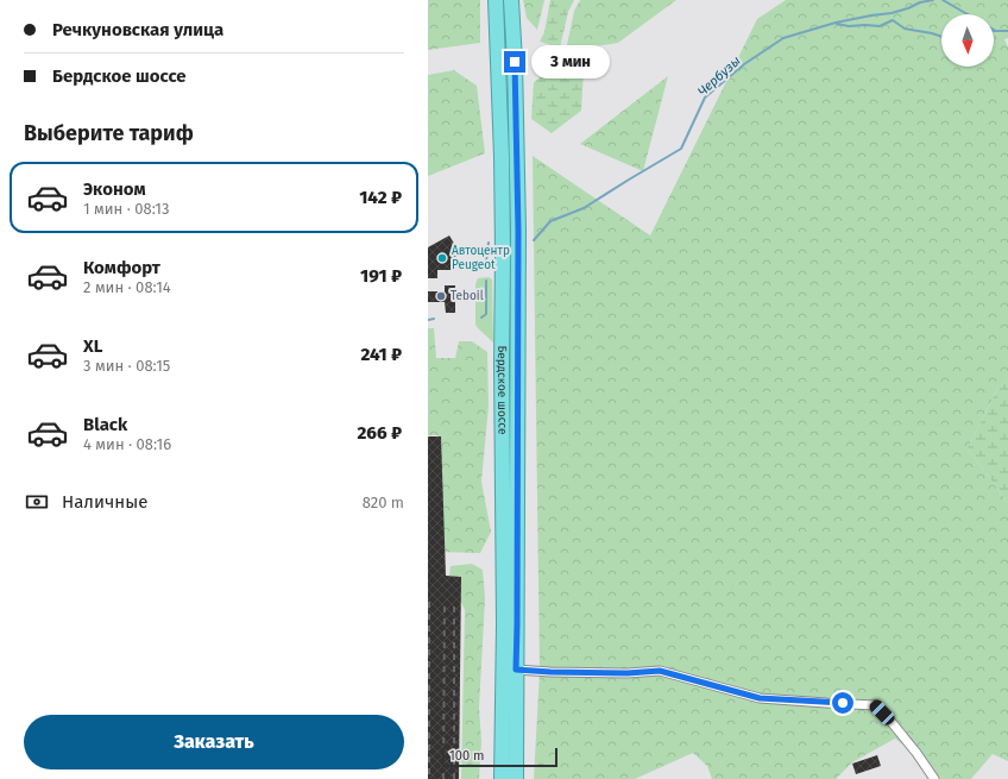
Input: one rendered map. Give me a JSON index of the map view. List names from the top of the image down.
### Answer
{
  "streets": {
    "highway": ["Бердское шоссе"]
  },
  "water": ["Чербузы"],
  "places": ["Автоцентр Peugeot", "Teboil"],
  "scale_bar": "100 m",
  "north": "bottom",
  "page": {
    "banner": ["Речкуновская улица", "Бердское шоссе"],
    "bubble": "3 мин",
    "heading": "Выберите тариф",
    "list": [
      {
        "name": "Эконом",
        "note": "1 мин · 08:13",
        "value": "142 ₽"
      },
      {
        "name": "Комфорт",
        "note": "2 мин · 08:14",
        "value": "191 ₽"
      },
      {
        "name": "XL",
        "note": "3 мин · 08:15",
        "value": "241 ₽"
      },
      {
        "name": "Black",
        "note": "4 мин · 08:16",
        "value": "266 ₽"
      }
    ],
    "pay": ["Наличные", "820 m"],
    "buttons": "Заказать",
    "scale": "100 m"
  }
}
